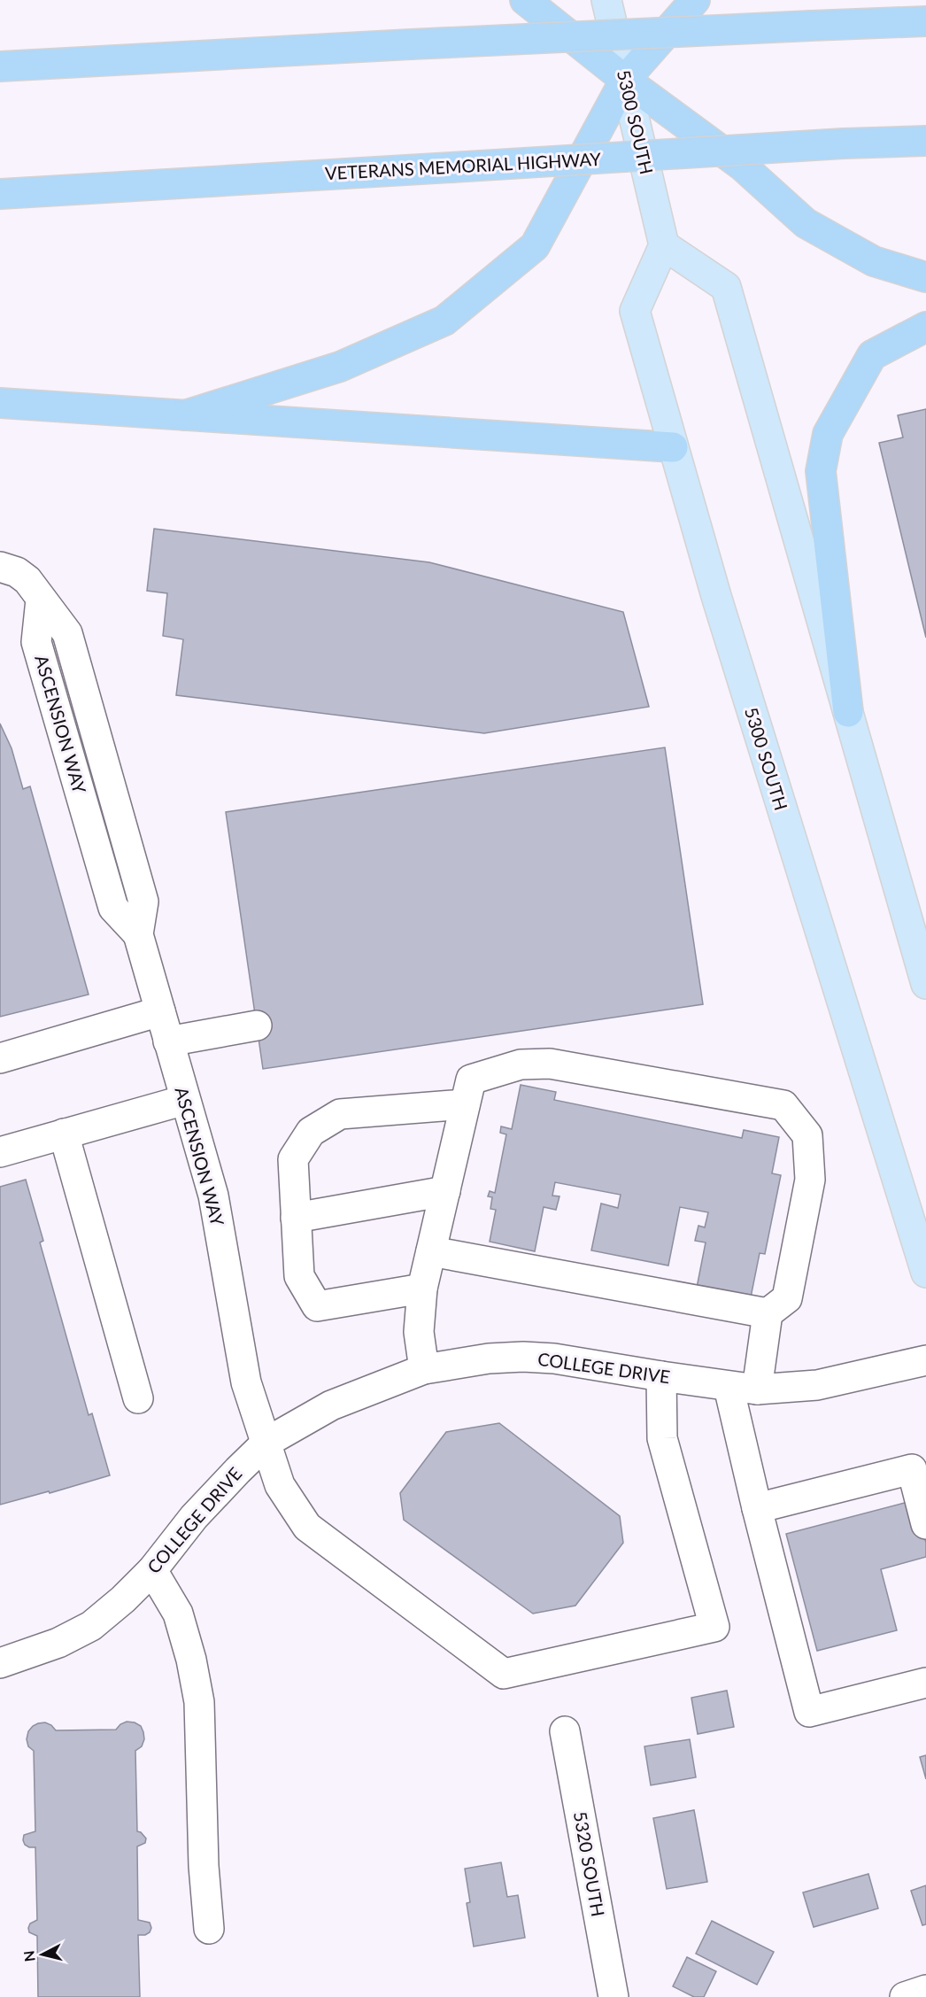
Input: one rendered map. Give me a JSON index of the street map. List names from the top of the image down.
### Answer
{
  "streets": {
    "highway": ["VETERANS MEMORIAL HIGHWAY"],
    "main road": ["5300 SOUTH"],
    "street": ["ASCENSION WAY", "COLLEGE DRIVE", "5320 SOUTH"]
  },
  "crossings": [
    ["ASCENSION WAY", "COLLEGE DRIVE"]
  ],
  "north": "left"
}
